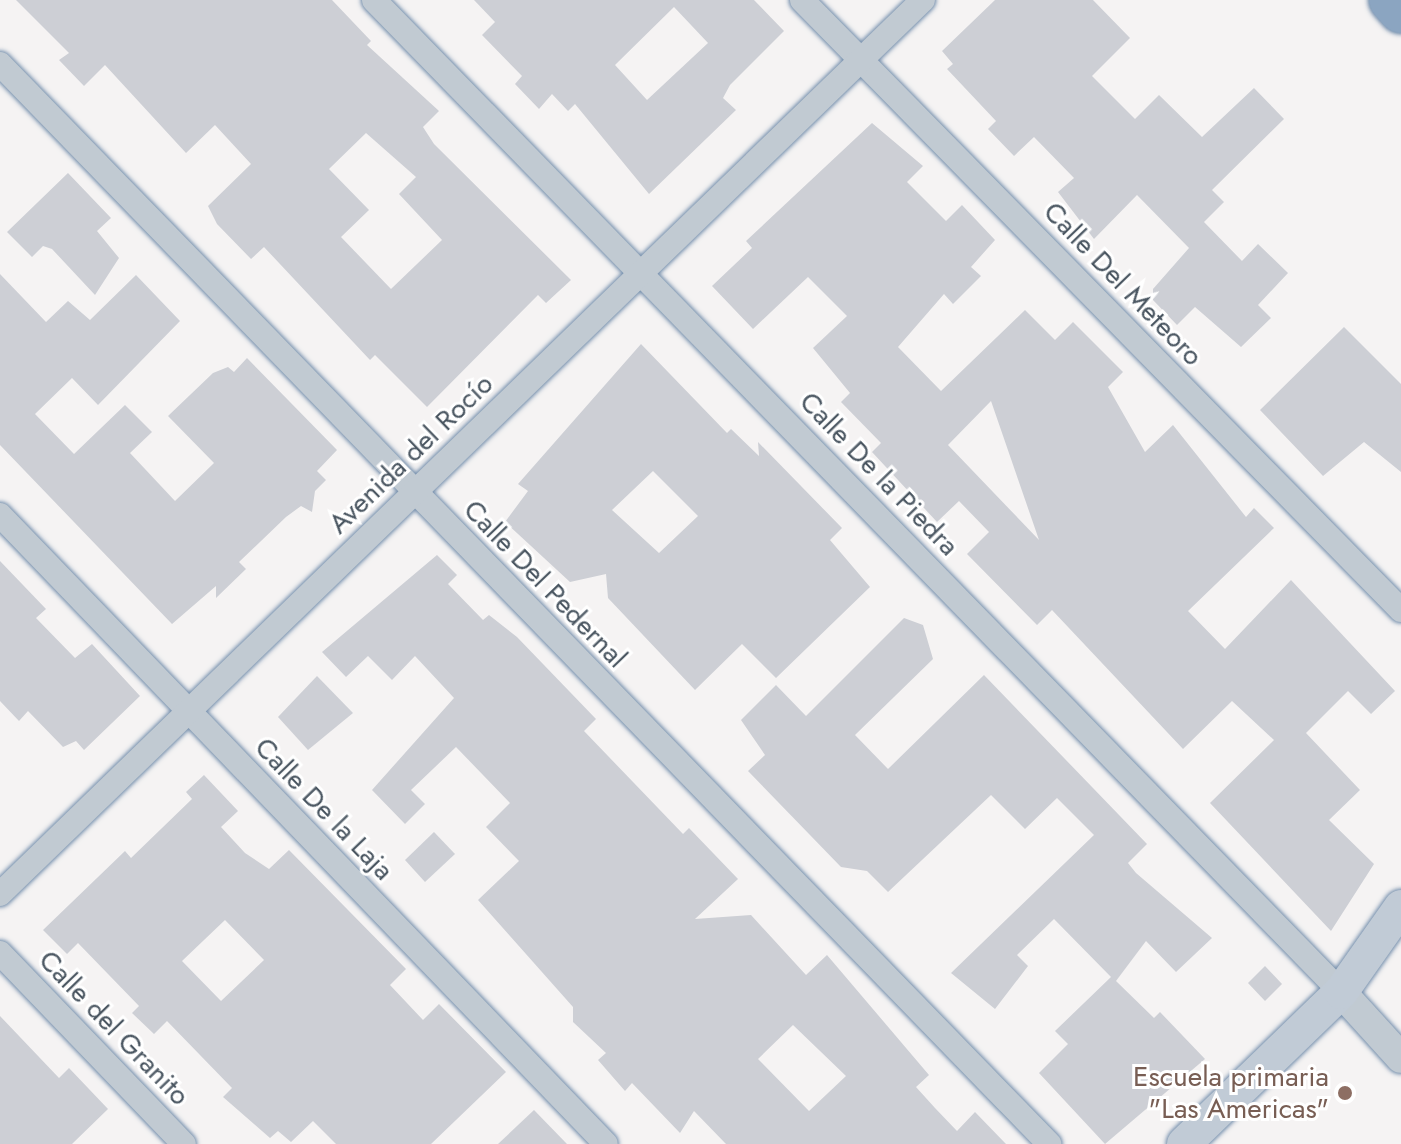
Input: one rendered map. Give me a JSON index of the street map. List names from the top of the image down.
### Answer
{
  "streets": {
    "street": [
      "Calle Del Meteoro",
      "Avenida del Rocío",
      "Calle De la Piedra",
      "Calle Del Pedernal",
      "Calle De la Laja",
      "Calle del Granito"
    ]
  },
  "crossings": [
    ["Calle Del Meteoro", "Avenida del Rocío"],
    ["Avenida del Rocío", "Calle De la Piedra"],
    ["Avenida del Rocío", "Calle Del Pedernal"],
    ["Avenida del Rocío", "Calle De la Laja"]
  ],
  "places": ["Escuela primaria \"Las Americas\""]
}
